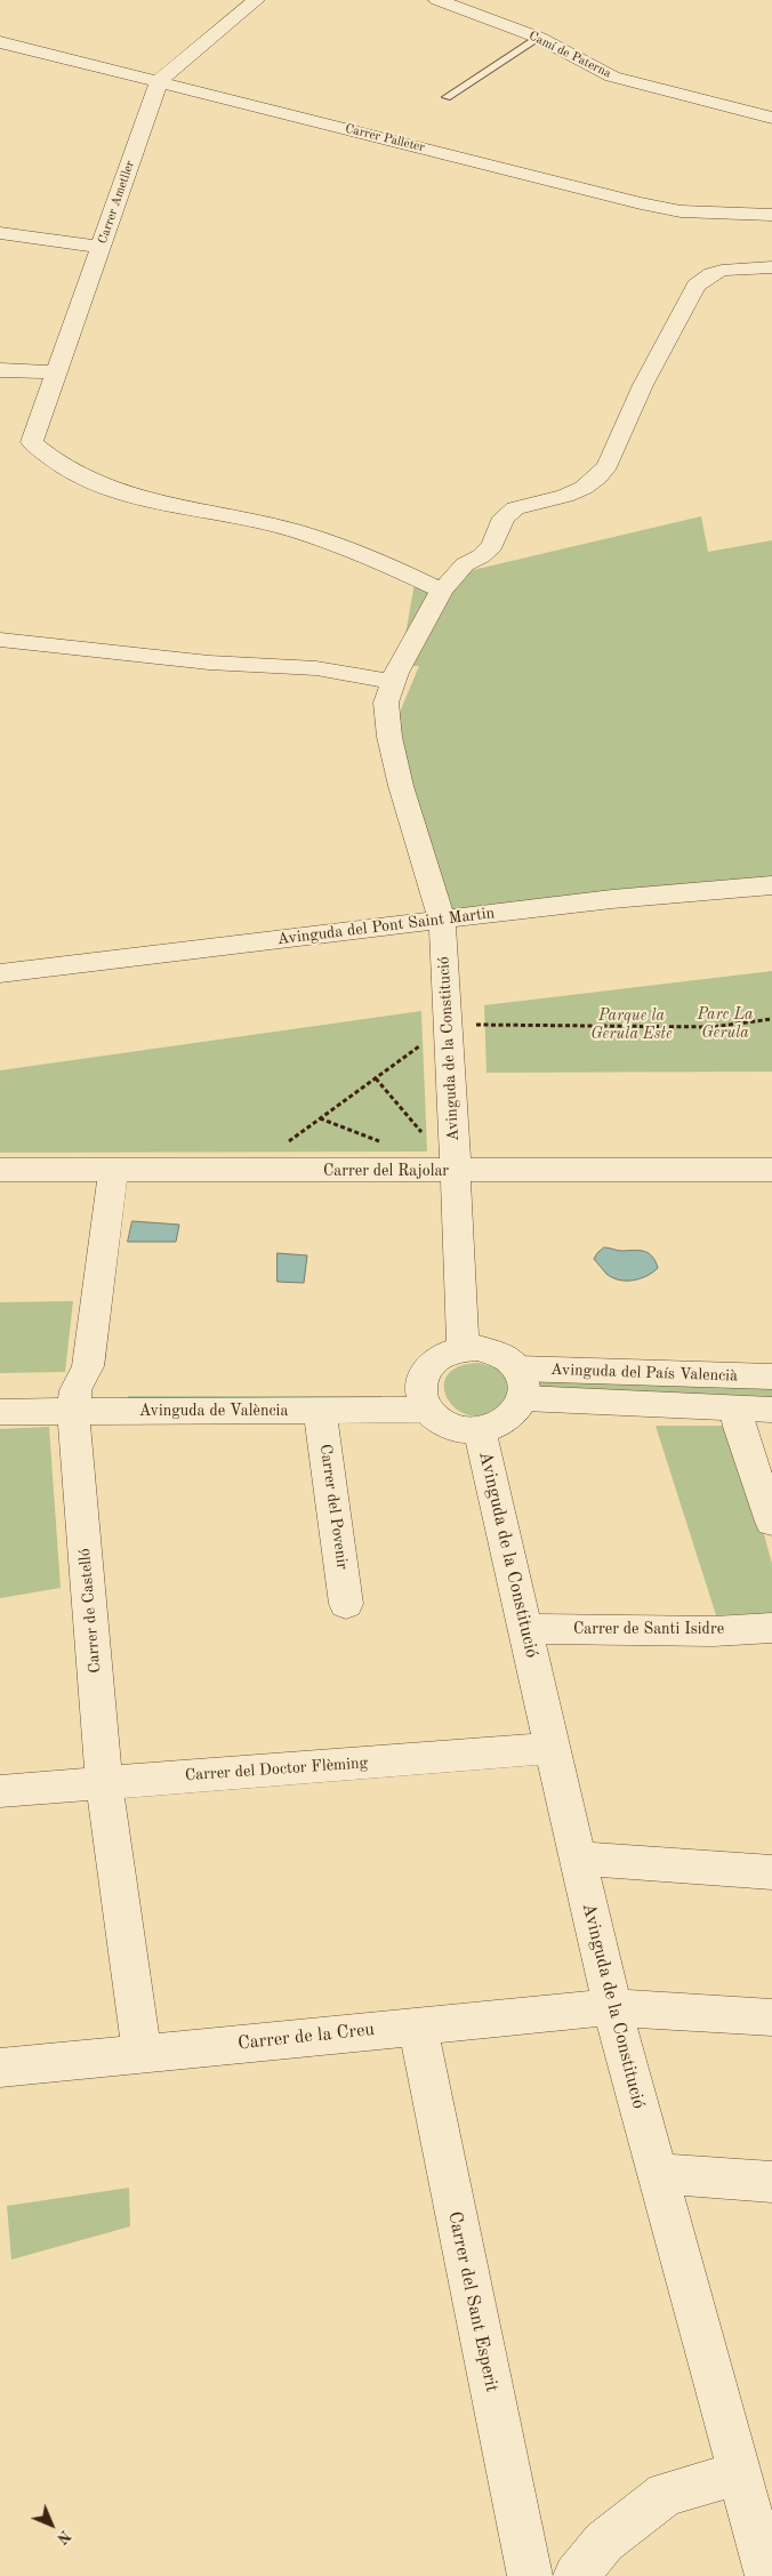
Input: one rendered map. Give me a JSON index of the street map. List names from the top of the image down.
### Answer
{
  "streets": {
    "street": [
      "Camí de Paterna",
      "Carrer Palleter",
      "Carrer Ametller",
      "Avinguda del Pont Saint Martin",
      "Avinguda de la Constitució",
      "Carrer del Rajolar",
      "Avinguda del País Valencià",
      "Avinguda de València",
      "Carrer del Povenir",
      "Carrer de Castelló",
      "Carrer de Santi Isidre",
      "Carrer del Doctor Flèming",
      "Carrer de la Creu",
      "Carrer del Sant Esperit"
    ]
  },
  "crossings": [
    ["Carrer Palleter", "Carrer Ametller"],
    ["Carrer Ametller", "Avinguda de la Constitució"],
    ["Avinguda del Pont Saint Martin", "Avinguda de la Constitució"],
    ["Avinguda de la Constitució", "Carrer del Rajolar"],
    ["Avinguda de la Constitució", "Avinguda del País Valencià"],
    ["Avinguda de la Constitució", "Avinguda de València"],
    ["Avinguda de la Constitució", "Carrer de Santi Isidre"],
    ["Avinguda de la Constitució", "Carrer del Doctor Flèming"],
    ["Avinguda de la Constitució", "Carrer de la Creu"],
    ["Avinguda del País Valencià", "Avinguda de València"],
    ["Avinguda de València", "Carrer del Povenir"],
    ["Avinguda de València", "Carrer de Castelló"],
    ["Carrer de Castelló", "Carrer del Doctor Flèming"],
    ["Carrer de Castelló", "Carrer de la Creu"],
    ["Carrer de la Creu", "Carrer del Sant Esperit"]
  ],
  "parks": ["Parc La Gerula", "Parque la Gerula Este"],
  "north": "bottom right"
}
